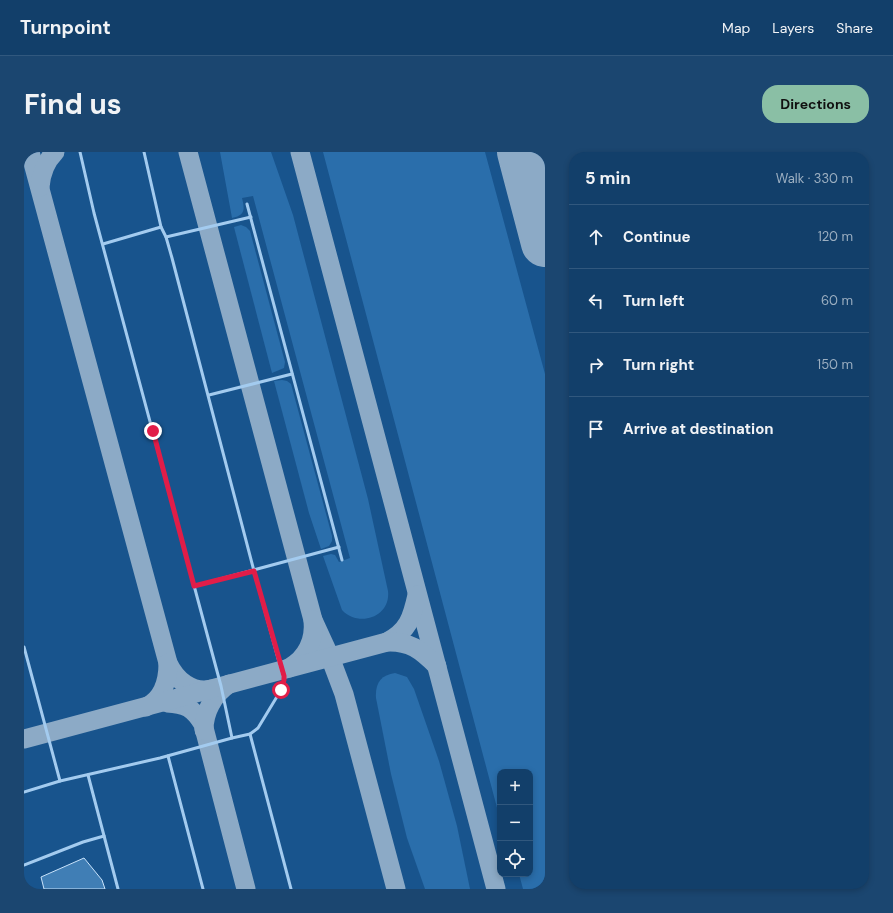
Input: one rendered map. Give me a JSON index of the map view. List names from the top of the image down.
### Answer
{
  "page": {
    "header": "Turnpoint",
    "nav": ["Map", "Layers", "Share"],
    "buttons": "Directions",
    "title": "Find us",
    "heading": ["5 min", "Walk · 330 m"],
    "list": [
      ["Continue", "120 m"],
      ["Turn left", "60 m"],
      ["Turn right", "150 m"],
      "Arrive at destination"
    ],
    "map_buttons": ["+", "−"]
  }
}
